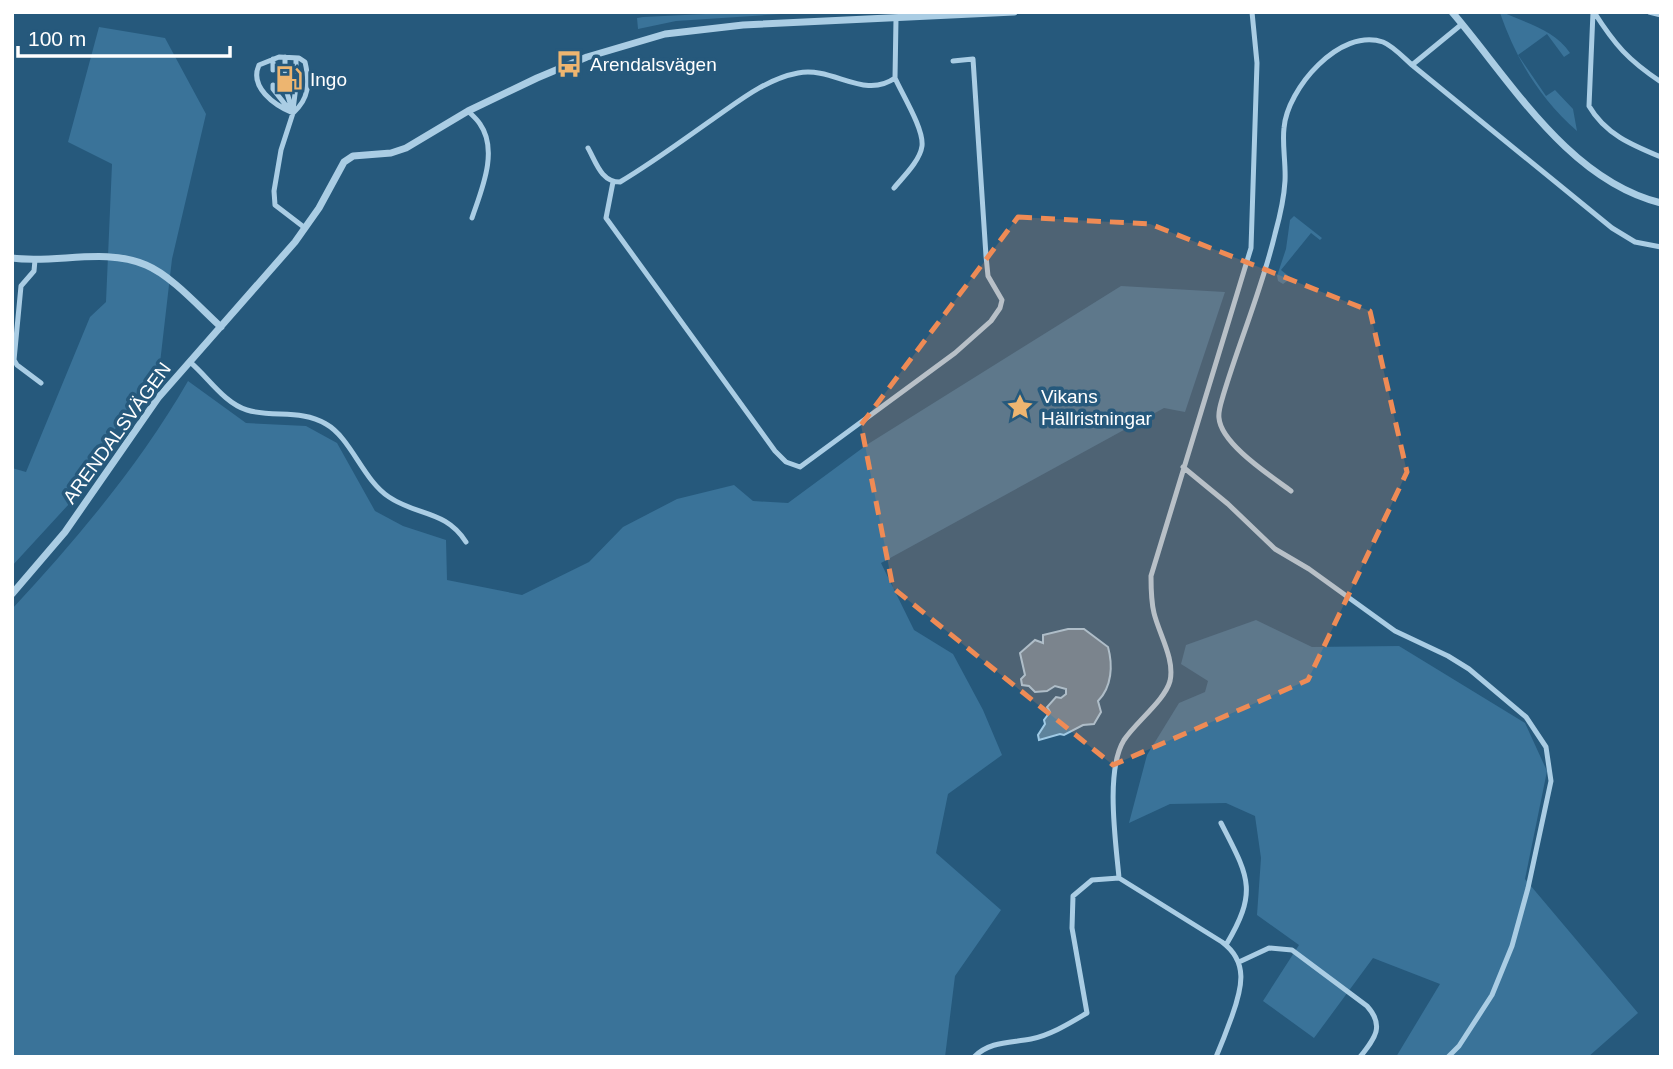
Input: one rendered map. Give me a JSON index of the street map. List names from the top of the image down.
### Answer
{
  "streets": {
    "street": ["ARENDALSVÄGEN"]
  },
  "places": {
    "bus stop": ["Arendalsvägen"],
    "fuel station": ["Ingo"],
    "place": ["Vikans Hällristningar"]
  },
  "scale_bar": "100 m"
}
